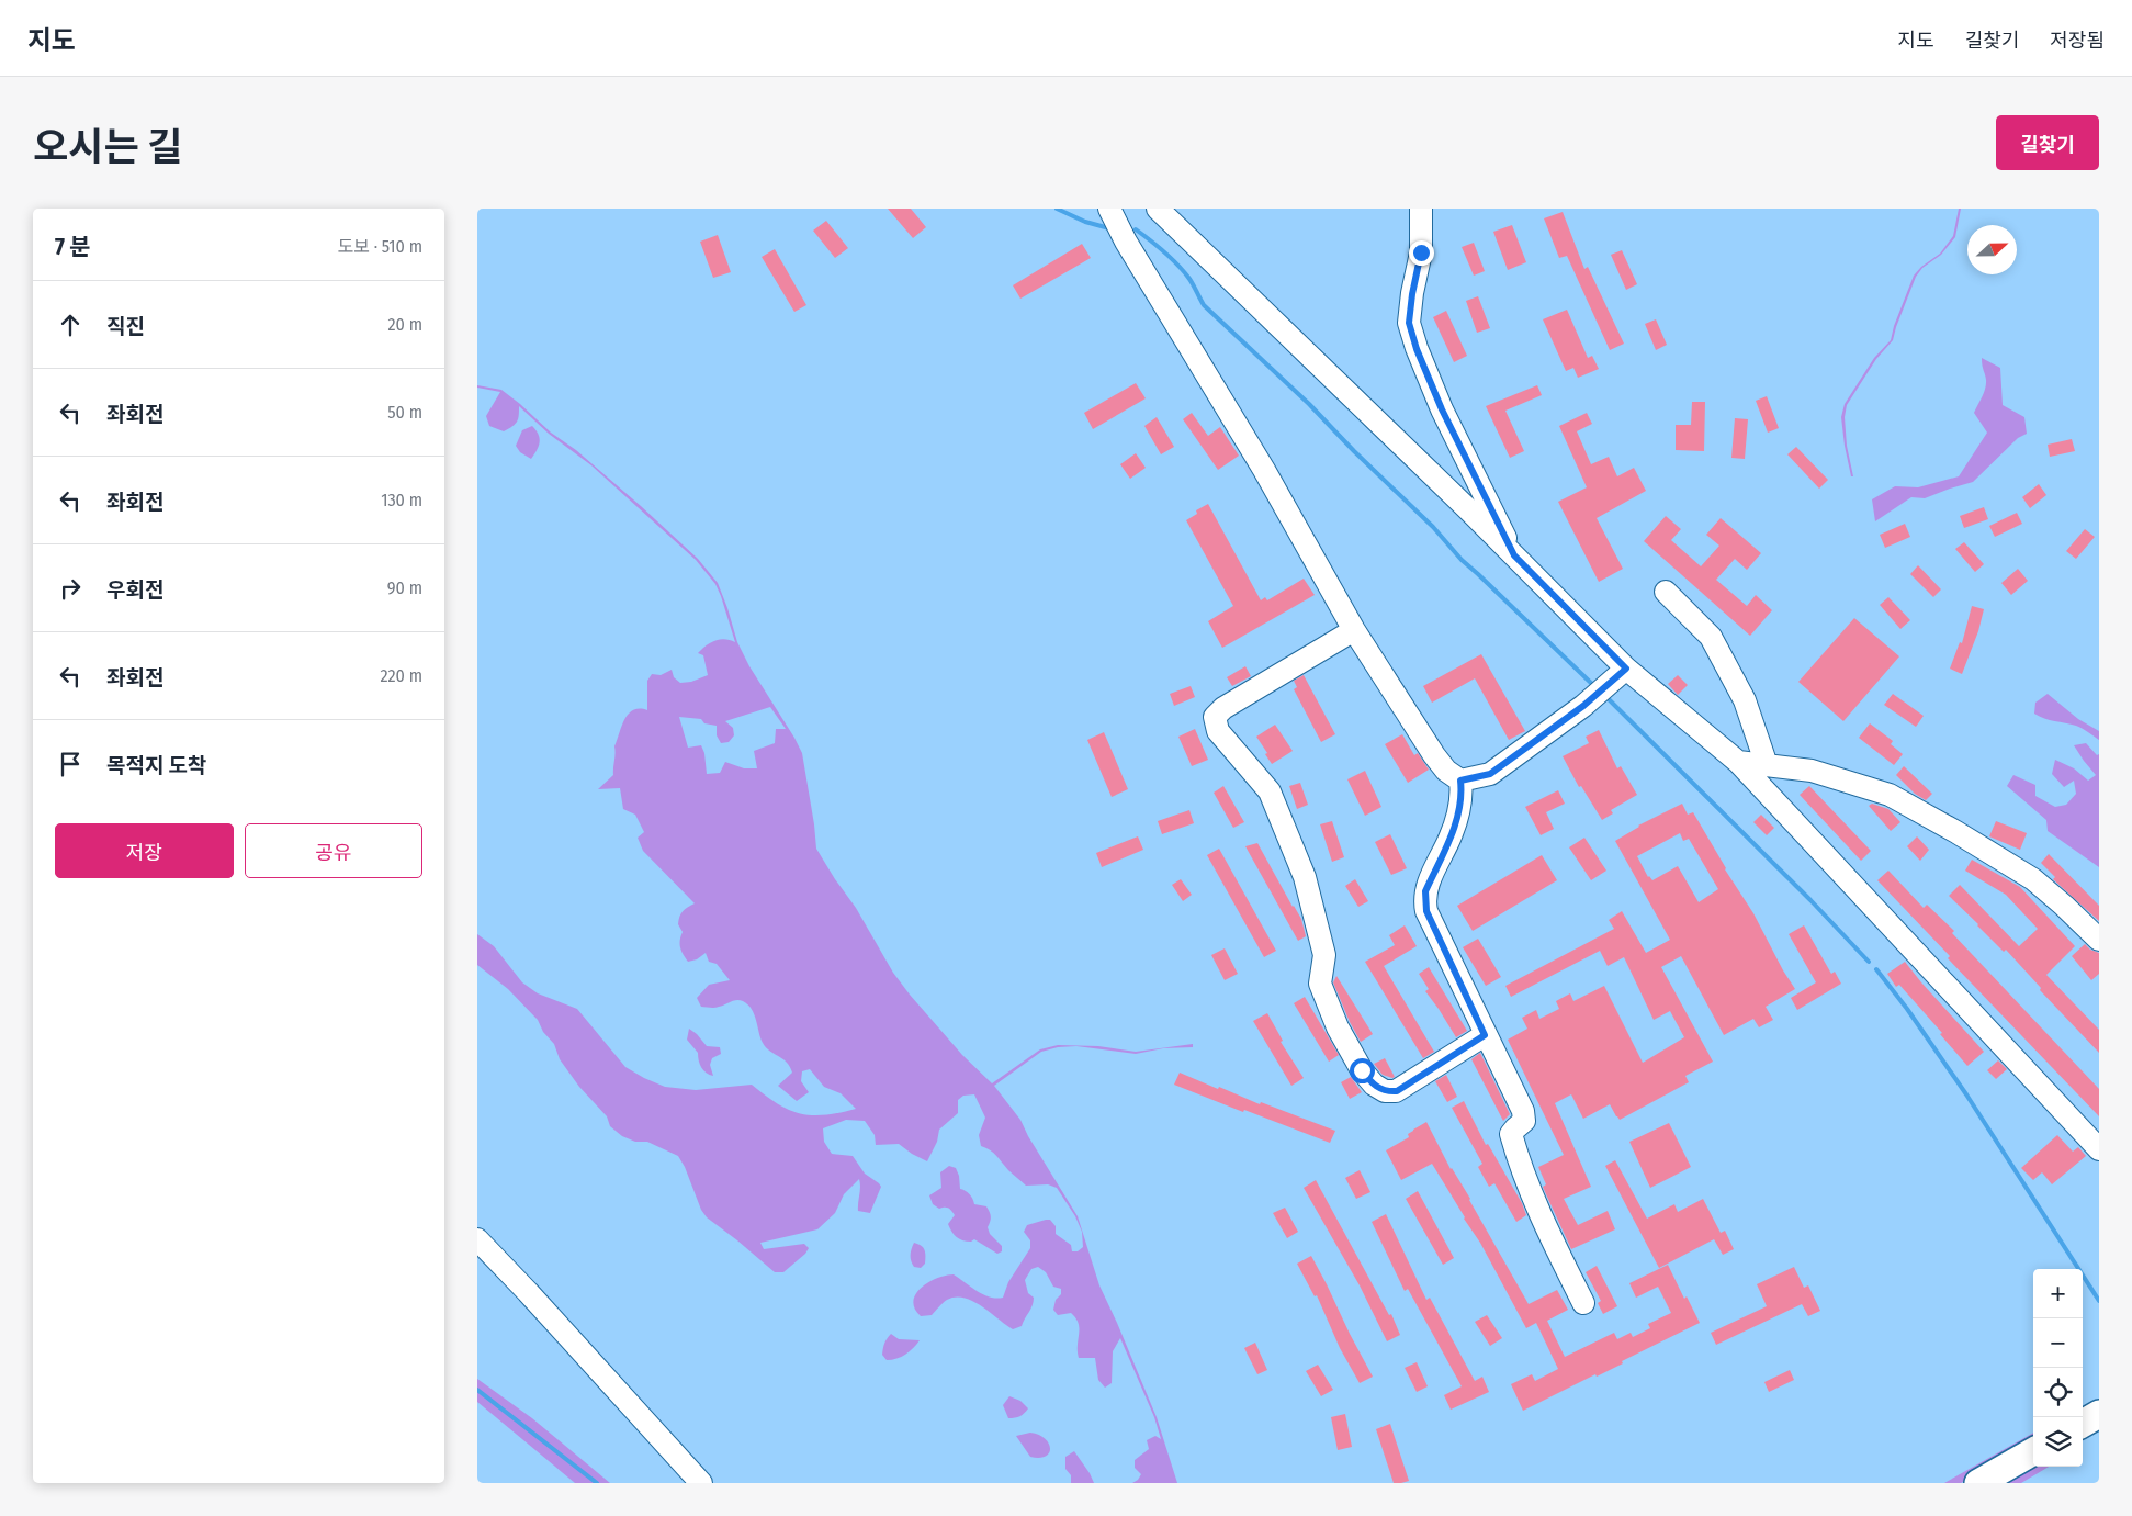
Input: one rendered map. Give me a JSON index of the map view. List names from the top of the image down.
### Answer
{
  "north": "right",
  "page": {
    "header": "지도",
    "nav": ["지도", "길찾기", "저장됨"],
    "title": "오시는 길",
    "buttons": [
      "길찾기",
      ["저장", "공유"]
    ],
    "heading": ["7 분", "도보 · 510 m"],
    "list": [
      ["직진", "20 m"],
      ["좌회전", "50 m"],
      ["좌회전", "130 m"],
      ["우회전", "90 m"],
      ["좌회전", "220 m"],
      "목적지 도착"
    ],
    "map_buttons": ["+", "−"]
  }
}
